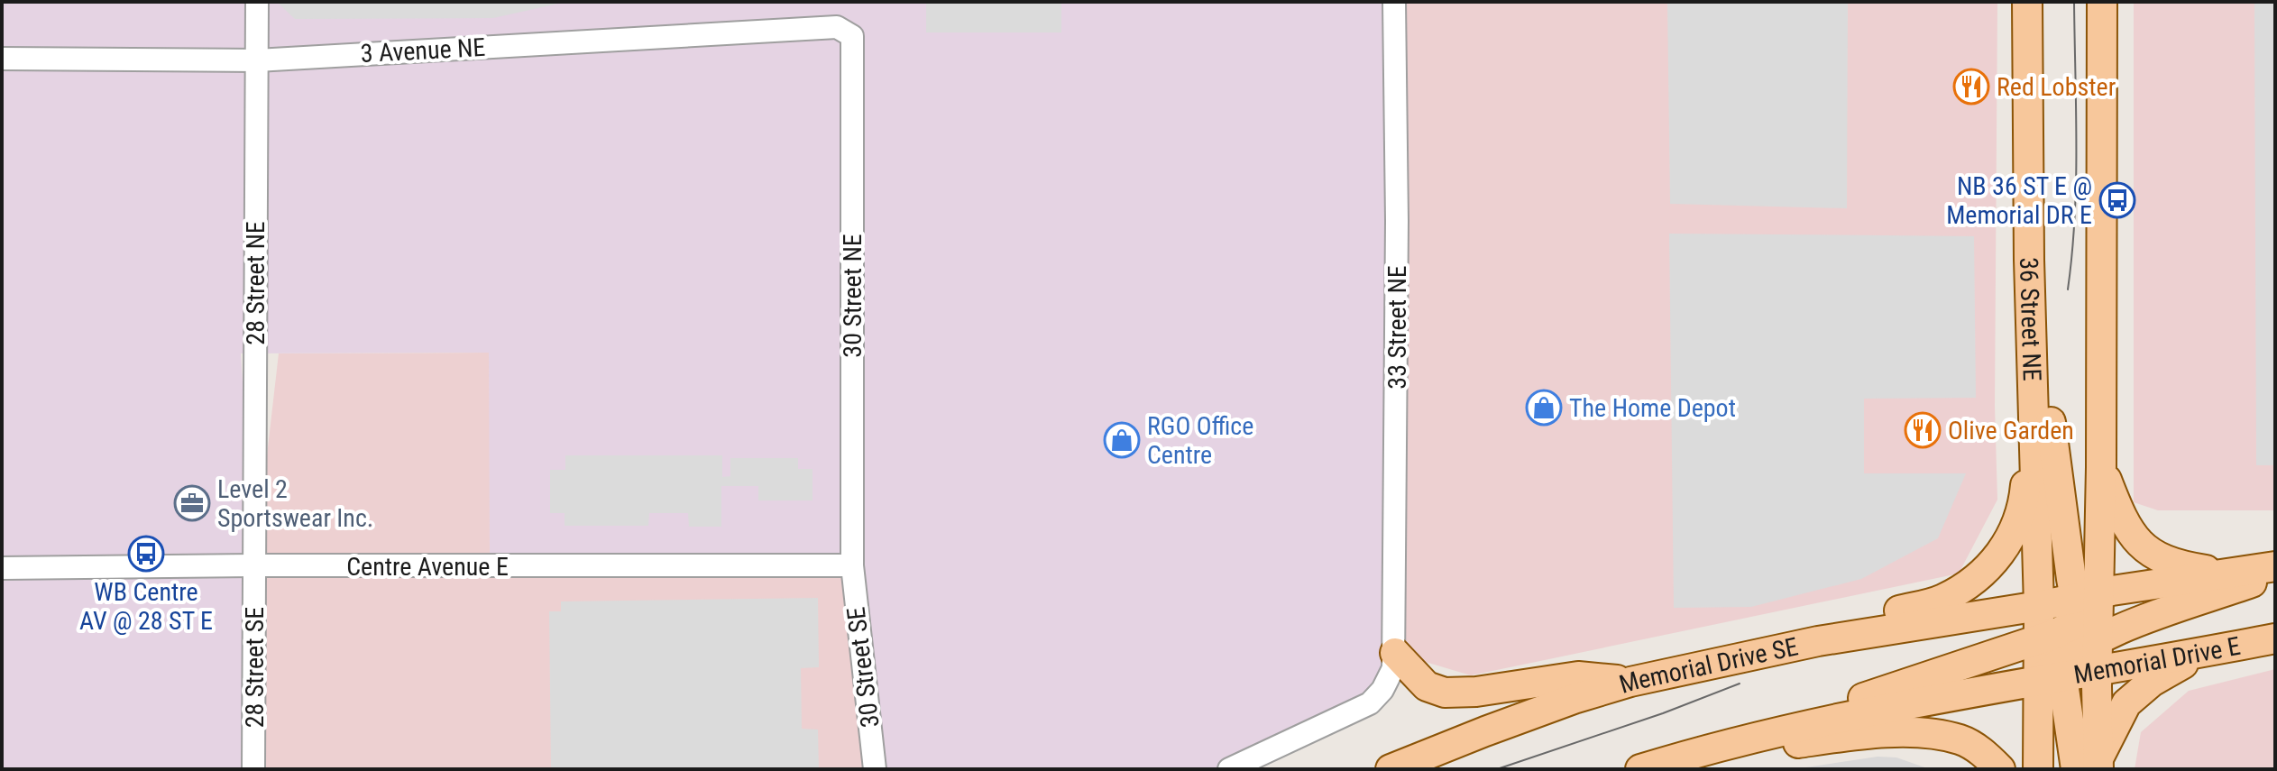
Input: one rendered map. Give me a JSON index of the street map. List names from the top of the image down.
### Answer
{
  "streets": {
    "main road": ["36 Street NE", "Memorial Drive E", "Memorial Drive SE"],
    "street": [
      "3 Avenue NE",
      "28 Street NE",
      "30 Street NE",
      "33 Street NE",
      "Centre Avenue E",
      "28 Street SE",
      "30 Street SE"
    ]
  },
  "crossings": [
    ["3 Avenue NE", "28 Street NE"],
    ["3 Avenue NE", "30 Street NE"],
    ["28 Street NE", "Centre Avenue E"],
    ["28 Street NE", "28 Street SE"],
    ["30 Street NE", "Centre Avenue E"],
    ["30 Street NE", "30 Street SE"],
    ["36 Street NE", "Memorial Drive SE"],
    ["Centre Avenue E", "28 Street SE"],
    ["Centre Avenue E", "30 Street SE"]
  ],
  "places": {
    "restaurant": ["Red Lobster", "Olive Garden"],
    "bus stop": ["NB 36 ST E @ Memorial DR E", "WB Centre AV @ 28 ST E"],
    "shop": ["The Home Depot", "RGO Office Centre"],
    "office": ["Level 2 Sportswear Inc."]
  }
}
